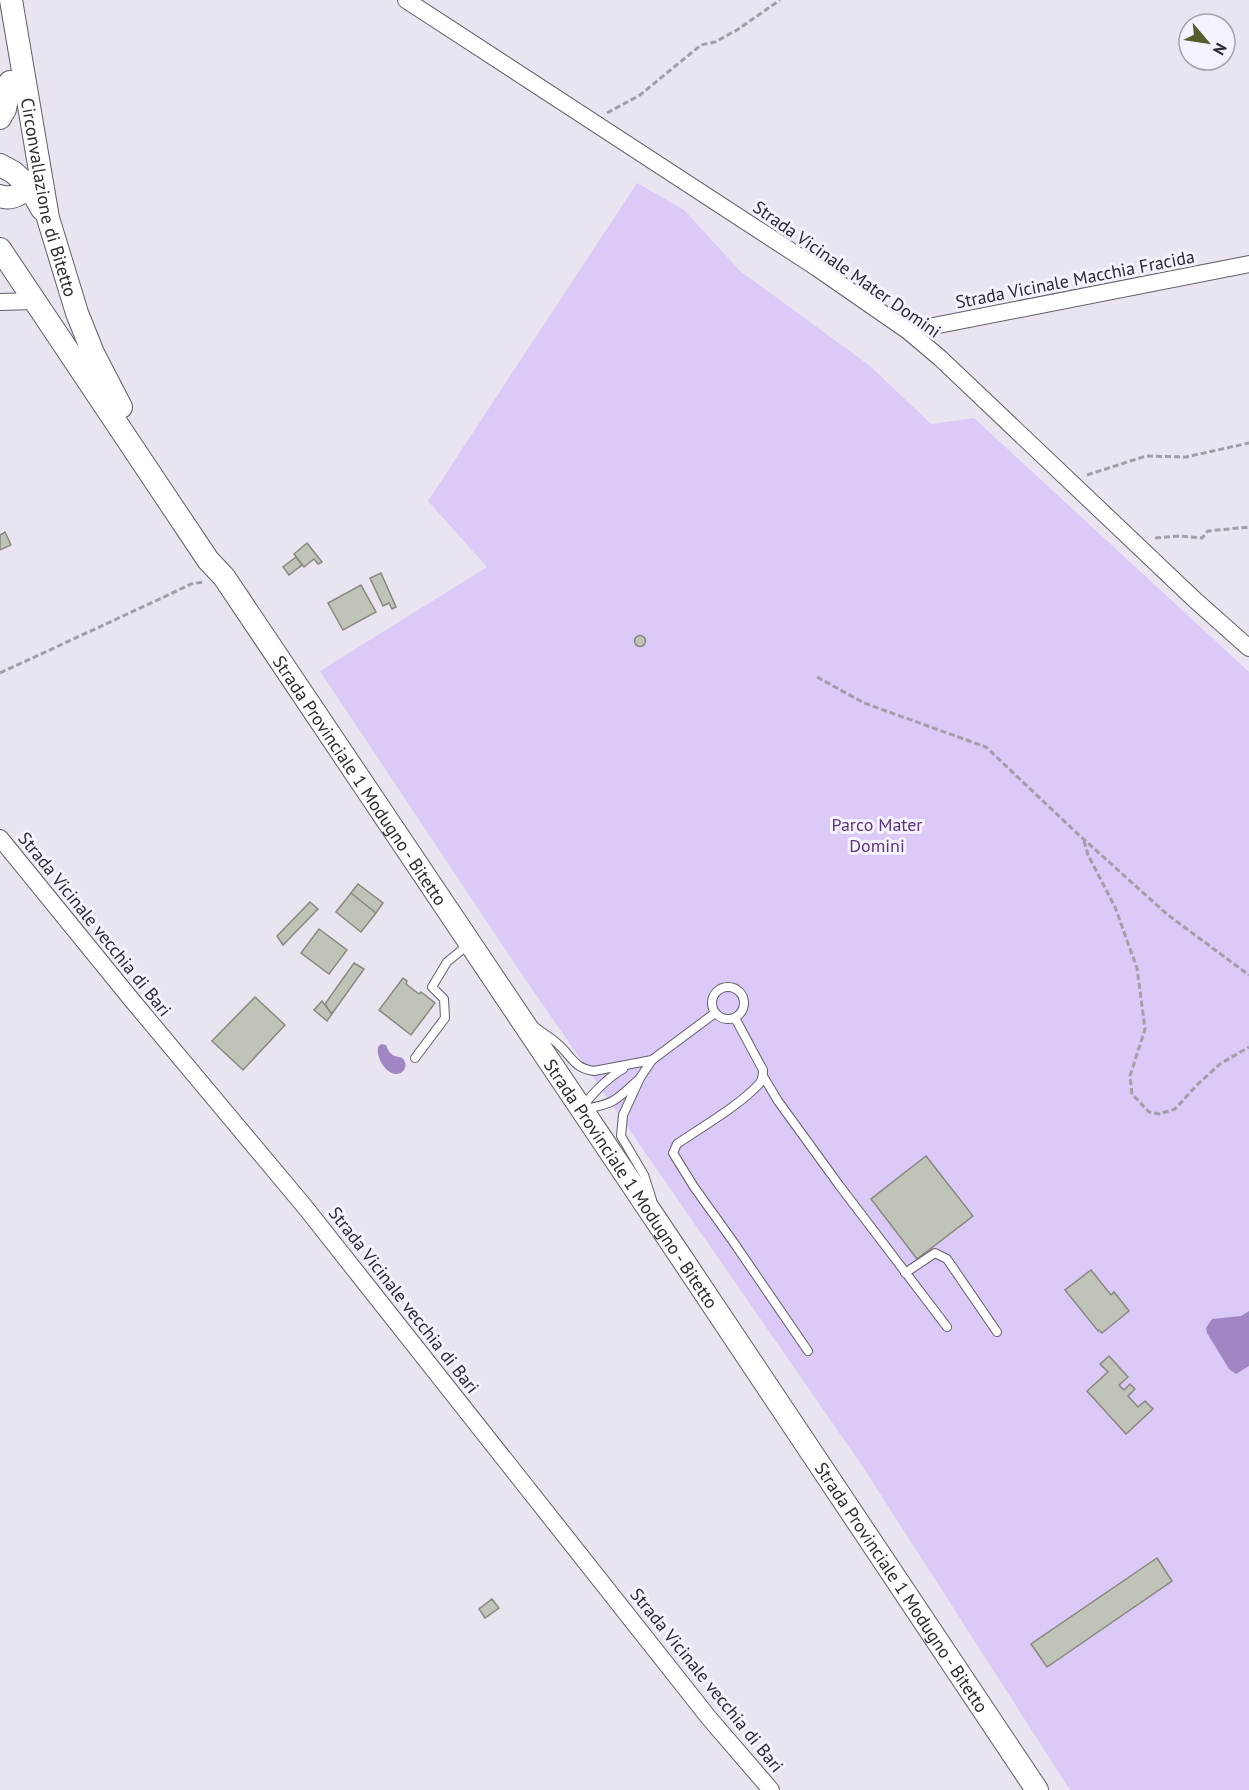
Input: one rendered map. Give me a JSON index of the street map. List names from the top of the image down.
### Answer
{
  "streets": {
    "main road": ["Circonvallazione di Bitetto", "Strada Provinciale 1 Modugno - Bitetto"],
    "street": ["Strada Vicinale Mater Domini", "Strada Vicinale Macchia Fracida", "Strada Vicinale vecchia di Bari"]
  },
  "crossings": [
    ["Circonvallazione di Bitetto", "Strada Provinciale 1 Modugno - Bitetto"],
    ["Strada Vicinale Mater Domini", "Strada Vicinale Macchia Fracida"]
  ],
  "parks": ["Parco Mater Domini"],
  "north": "bottom right"
}
